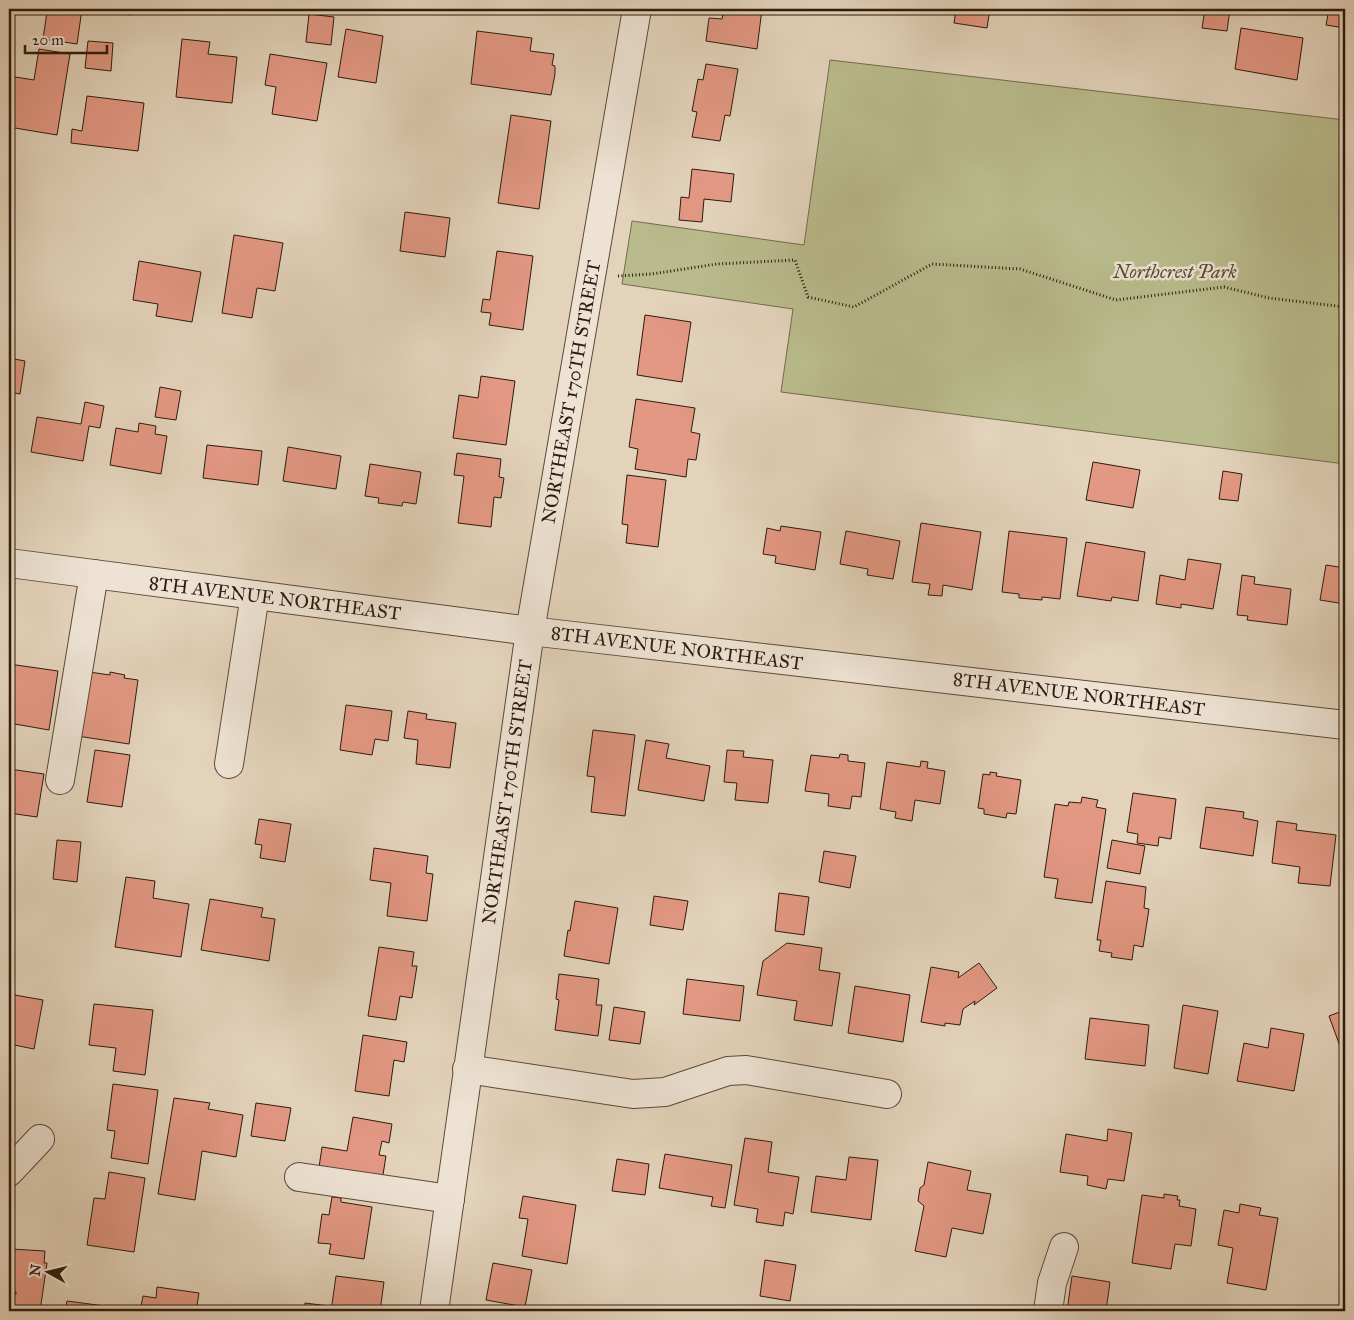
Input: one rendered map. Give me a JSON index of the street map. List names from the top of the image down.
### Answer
{
  "streets": {
    "street": ["NORTHEAST 170TH STREET", "8TH AVENUE NORTHEAST"]
  },
  "crossings": [
    ["NORTHEAST 170TH STREET", "8TH AVENUE NORTHEAST"]
  ],
  "parks": ["Northcrest Park"],
  "scale_bar": "20 m",
  "north": "left"
}
